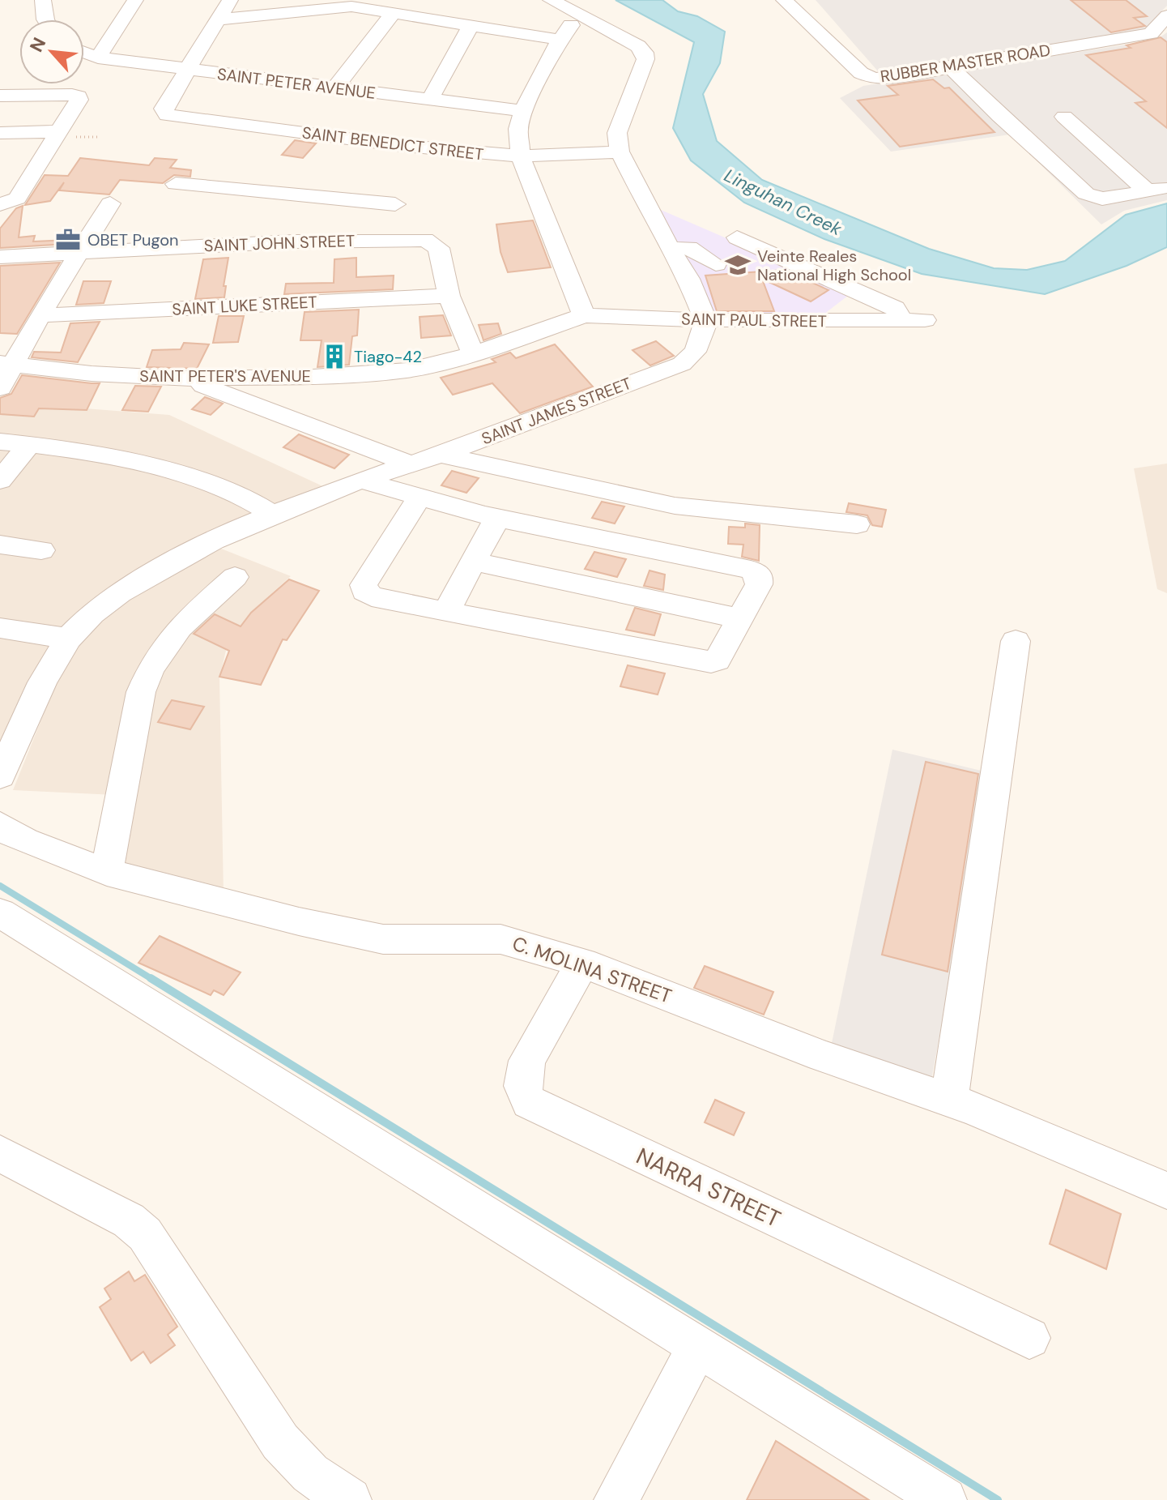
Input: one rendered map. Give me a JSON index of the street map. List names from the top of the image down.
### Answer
{
  "streets": {
    "street": [
      "RUBBER MASTER ROAD",
      "SAINT PETER AVENUE",
      "SAINT BENEDICT STREET",
      "SAINT JOHN STREET",
      "SAINT LUKE STREET",
      "SAINT PAUL STREET",
      "SAINT PETER'S AVENUE",
      "SAINT JAMES STREET",
      "C. MOLINA STREET",
      "NARRA STREET"
    ]
  },
  "crossings": [
    ["SAINT PETER AVENUE", "SAINT BENEDICT STREET"],
    ["SAINT JOHN STREET", "SAINT LUKE STREET"],
    ["SAINT PAUL STREET", "SAINT PETER'S AVENUE"],
    ["SAINT PAUL STREET", "SAINT JAMES STREET"],
    ["C. MOLINA STREET", "NARRA STREET"]
  ],
  "water": ["Linguhan Creek"],
  "places": {
    "office": ["OBET Pugon"],
    "school or university": ["Veinte Reales National High School"],
    "building": ["Tiago-42"]
  },
  "north": "top left"
}
